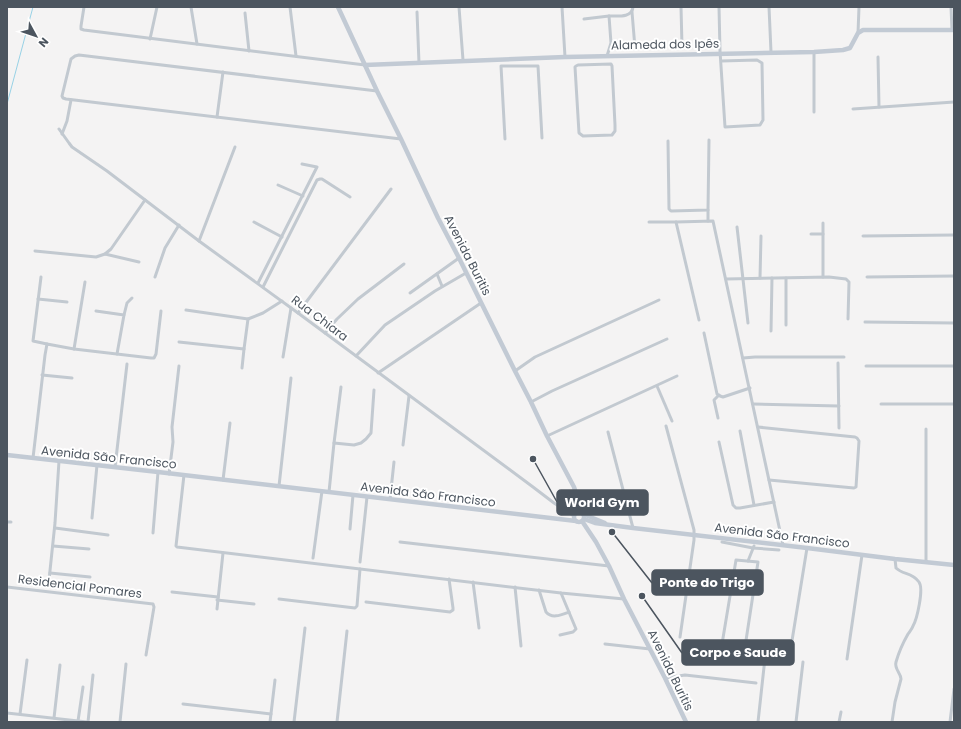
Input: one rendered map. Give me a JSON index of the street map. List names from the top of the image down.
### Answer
{
  "streets": {
    "street": [
      "Alameda dos Ipês",
      "Avenida Buritis",
      "Rua Chiara",
      "Avenida São Francisco",
      "Residencial Pomares"
    ]
  },
  "crossings": [
    ["Alameda dos Ipês", "Avenida Buritis"],
    ["Avenida Buritis", "Avenida São Francisco"],
    ["Rua Chiara", "Avenida São Francisco"]
  ],
  "places": ["World Gym", "Ponte do Trigo", "Corpo e Saude"],
  "north": "bottom right"
}
